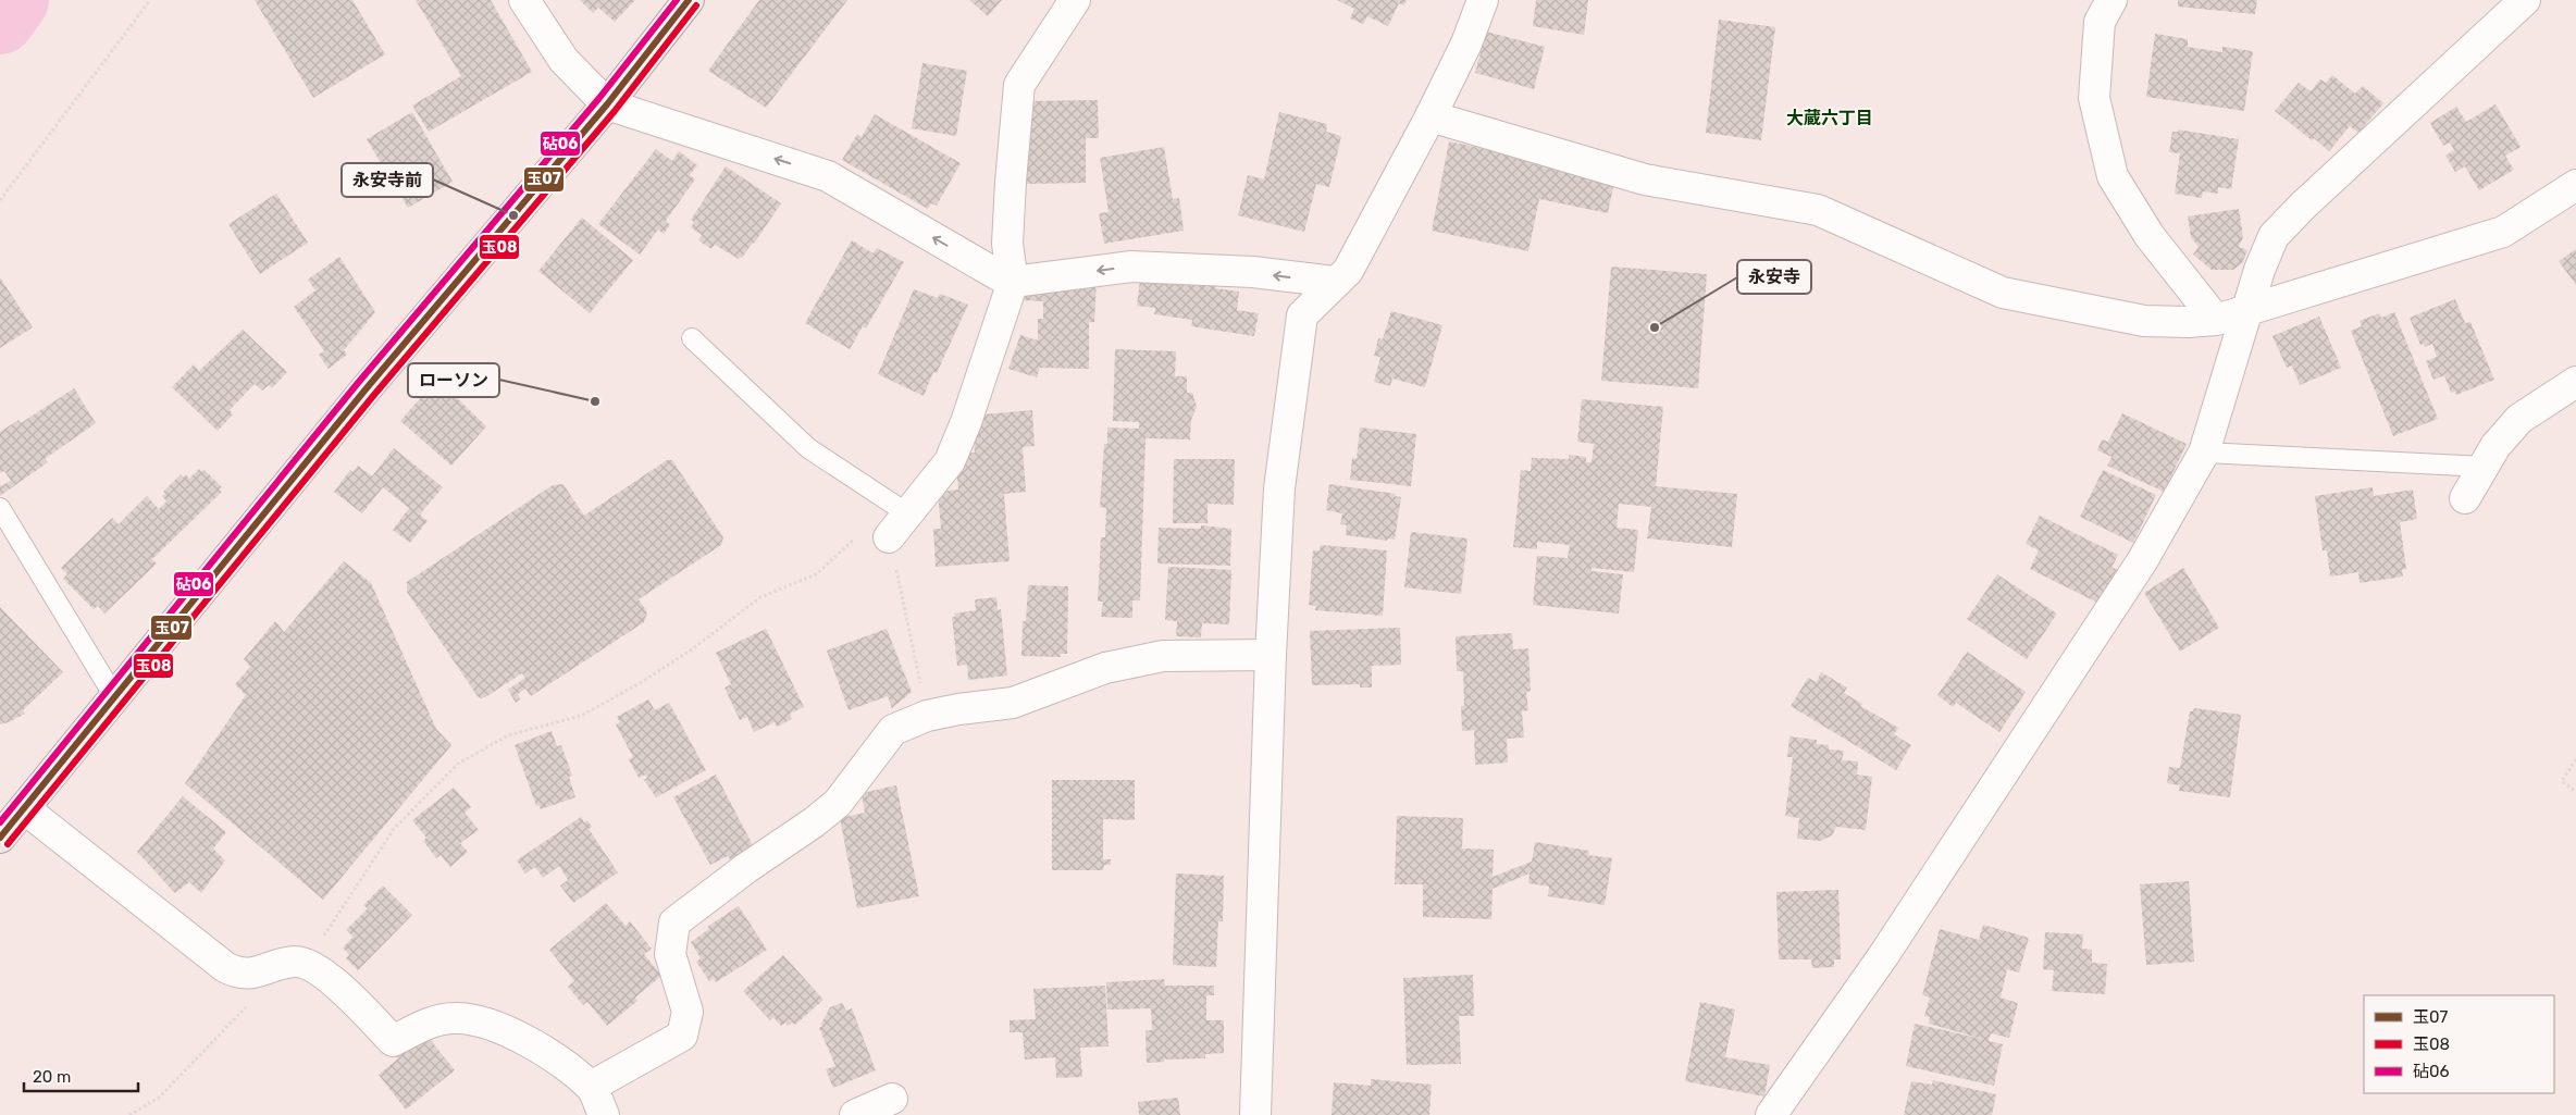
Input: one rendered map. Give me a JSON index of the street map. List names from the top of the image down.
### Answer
{
  "districts": ["大蔵六丁目"],
  "places": ["永安寺前", "永安寺", "ローソン"],
  "lines": ["transit line 玉07", "transit line 砧06", "transit line 玉08"],
  "legend": ["玉07", "玉08", "砧06"],
  "scale_bar": "20 m"
}
